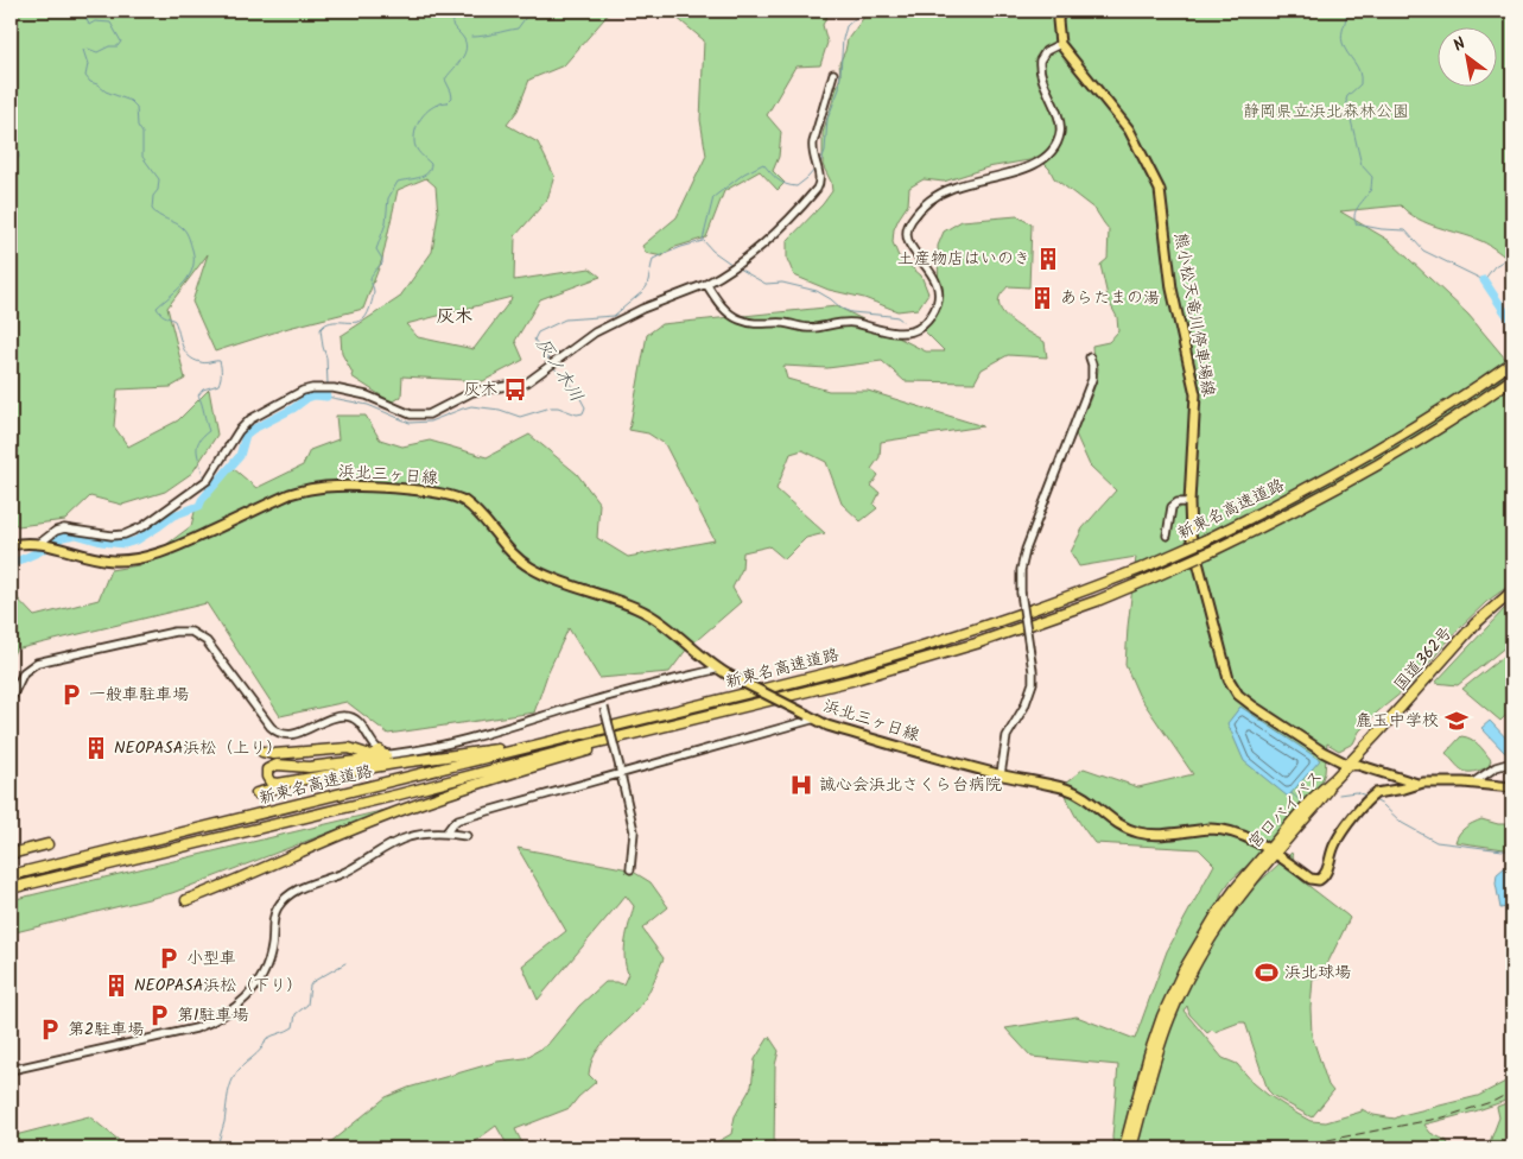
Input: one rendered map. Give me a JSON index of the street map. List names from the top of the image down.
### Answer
{
  "streets": {
    "highway": ["新東名高速道路", "国道362号", "宮口バイパス"],
    "main road": ["熊小松天竜川停車場線", "浜北三ヶ日線"]
  },
  "crossings": [
    ["熊小松天竜川停車場線", "浜北三ヶ日線"],
    ["熊小松天竜川停車場線", "国道362号"],
    ["浜北三ヶ日線", "宮口バイパス"],
    ["国道362号", "宮口バイパス"]
  ],
  "districts": ["灰木"],
  "water": ["灰ノ木川"],
  "parks": ["静岡県立浜北森林公園"],
  "places": {
    "building": [
      "土産物店はいのき",
      "あらたまの湯",
      "NEOPASA浜松（上り）",
      "NEOPASA浜松（下り）"
    ],
    "bus stop": ["灰木"],
    "parking": [
      "一般車駐車場",
      "小型車",
      "第1駐車場",
      "第2駐車場"
    ],
    "school or university": ["麁玉中学校"],
    "hospital": ["誠心会浜北さくら台病院"],
    "sports": ["浜北球場"]
  },
  "north": "top left"
}
